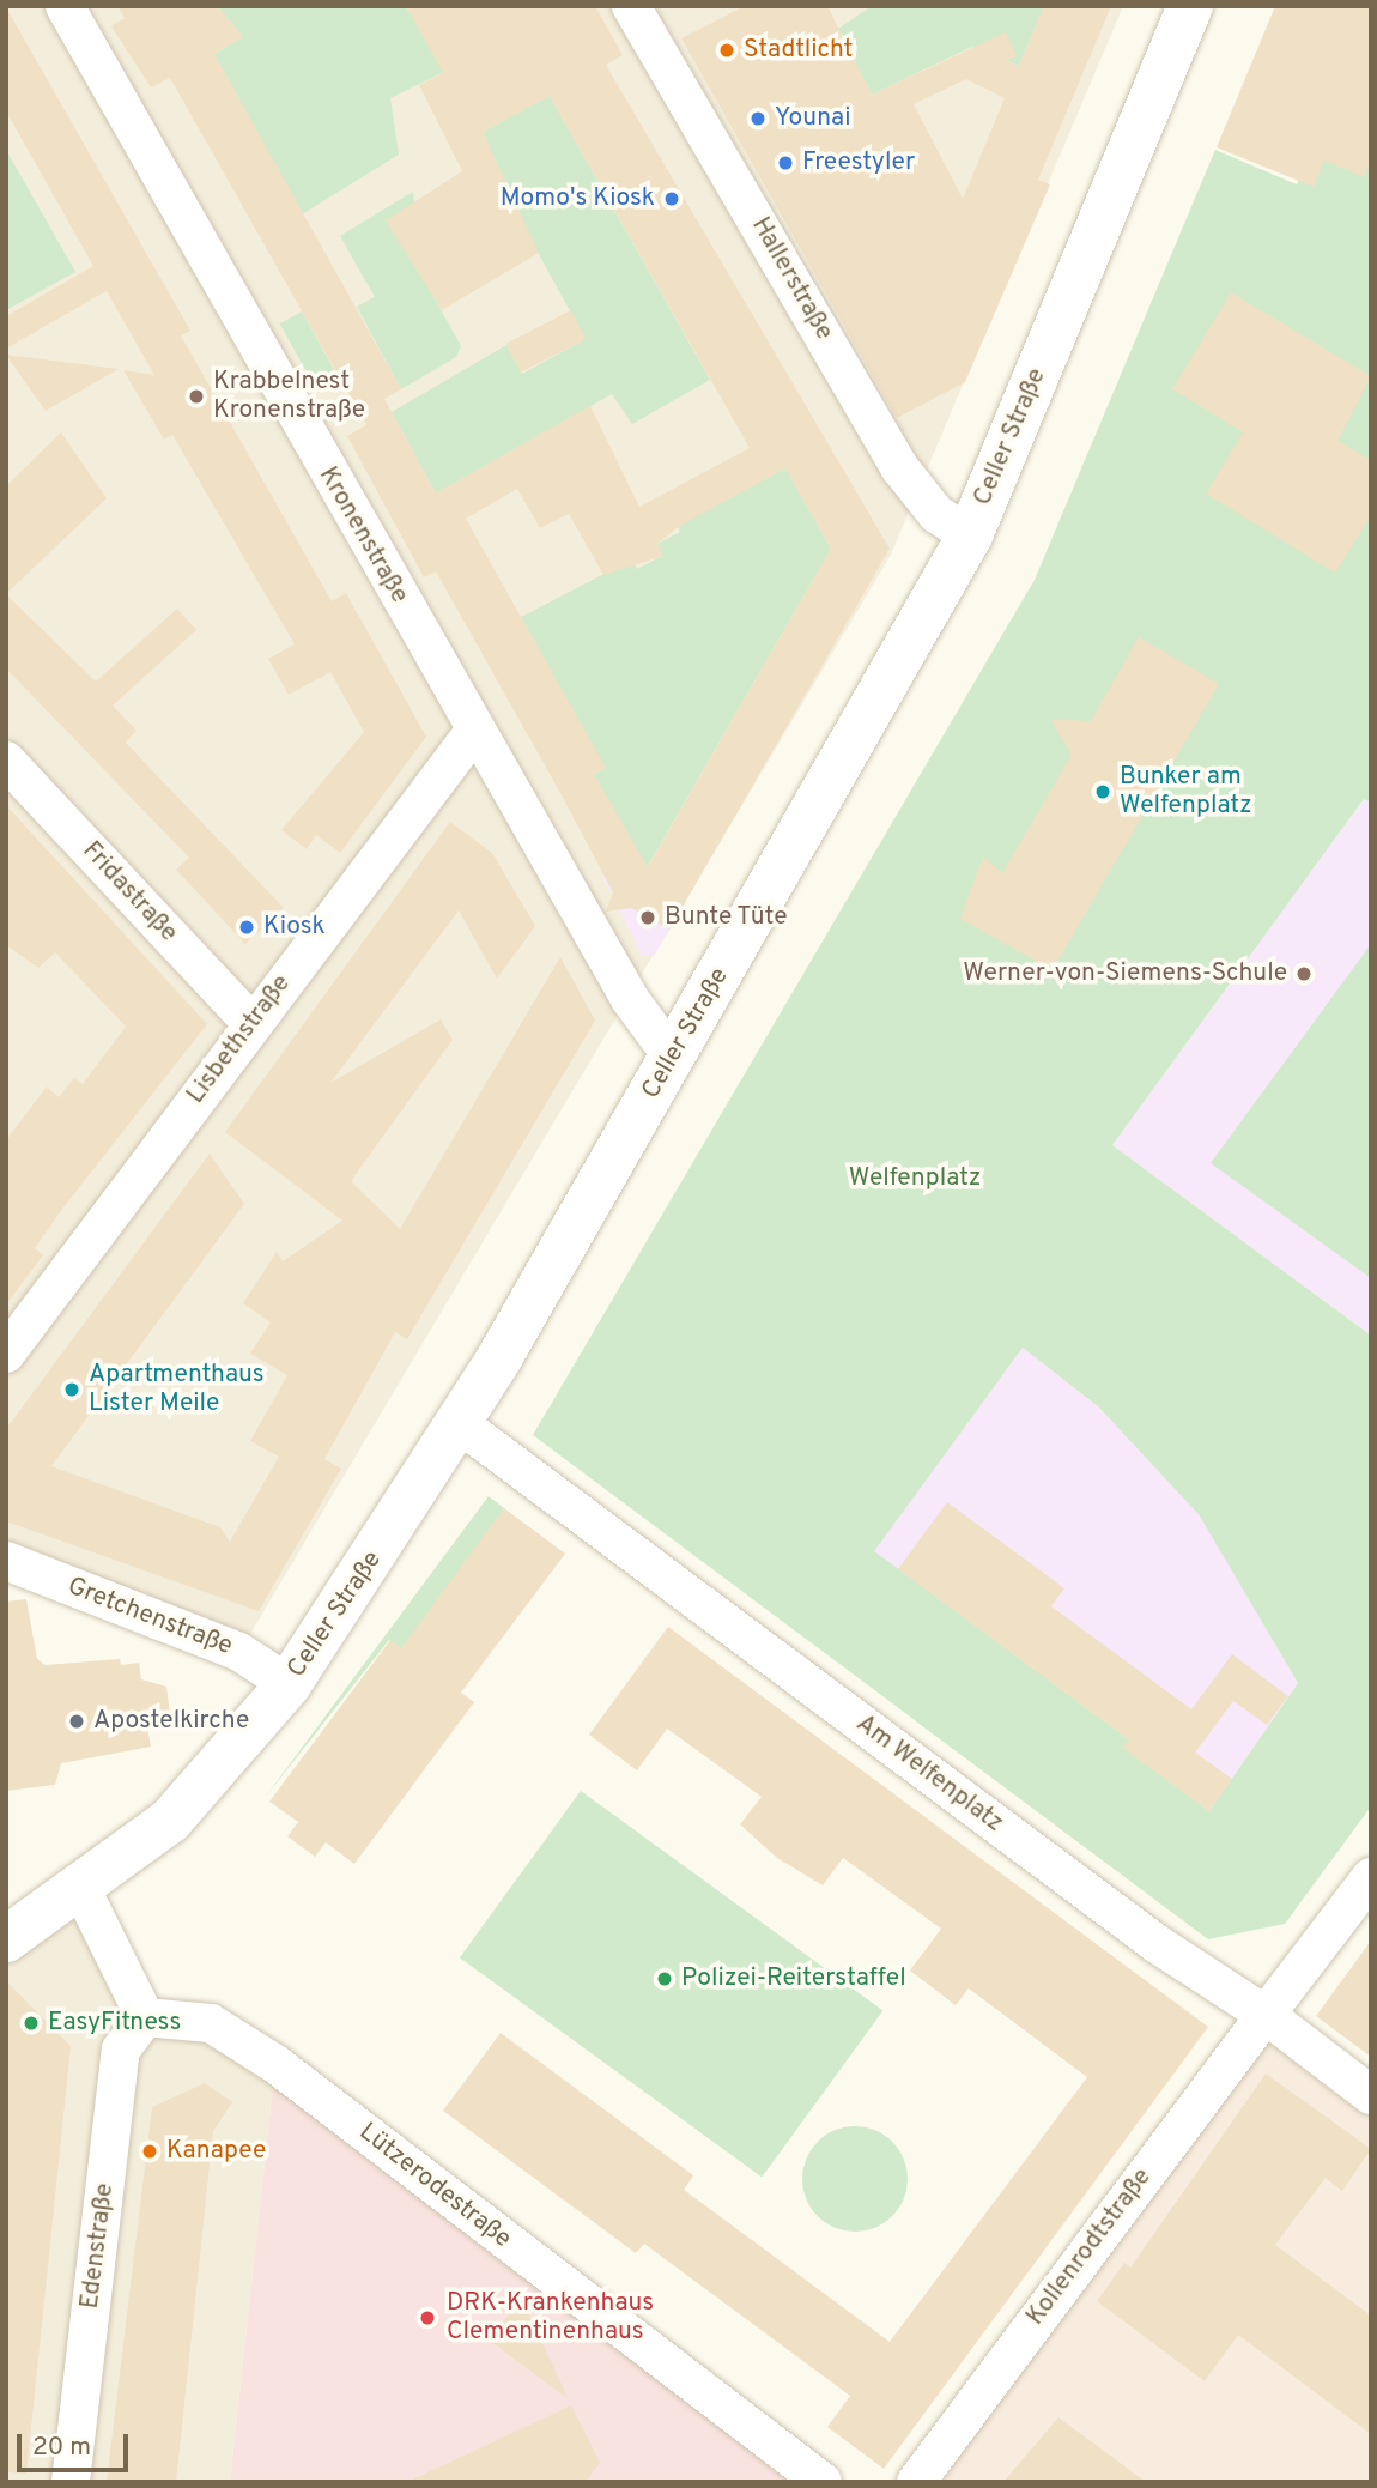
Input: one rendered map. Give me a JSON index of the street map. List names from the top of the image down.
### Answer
{
  "streets": {
    "street": [
      "Hallerstraße",
      "Celler Straße",
      "Kronenstraße",
      "Fridastraße",
      "Lisbethstraße",
      "Gretchenstraße",
      "Am Welfenplatz",
      "Lützerodestraße",
      "Edenstraße",
      "Kollenrodtstraße"
    ]
  },
  "crossings": [
    ["Hallerstraße", "Celler Straße"],
    ["Celler Straße", "Kronenstraße"],
    ["Celler Straße", "Gretchenstraße"],
    ["Celler Straße", "Am Welfenplatz"],
    ["Kronenstraße", "Lisbethstraße"],
    ["Fridastraße", "Lisbethstraße"],
    ["Am Welfenplatz", "Kollenrodtstraße"],
    ["Lützerodestraße", "Edenstraße"]
  ],
  "parks": ["Welfenplatz"],
  "places": [
    "Stadtlicht",
    "Younai",
    "Freestyler",
    "Momo's Kiosk",
    "Krabbelnest Kronenstraße",
    "Bunker am Welfenplatz",
    "Bunte Tüte",
    "Kiosk",
    "Werner-von-Siemens-Schule",
    "Apartmenthaus Lister Meile",
    "Apostelkirche",
    "Polizei-Reiterstaffel",
    "EasyFitness",
    "Kanapee",
    "DRK-Krankenhaus Clementinenhaus"
  ],
  "scale_bar": "20 m"
}
